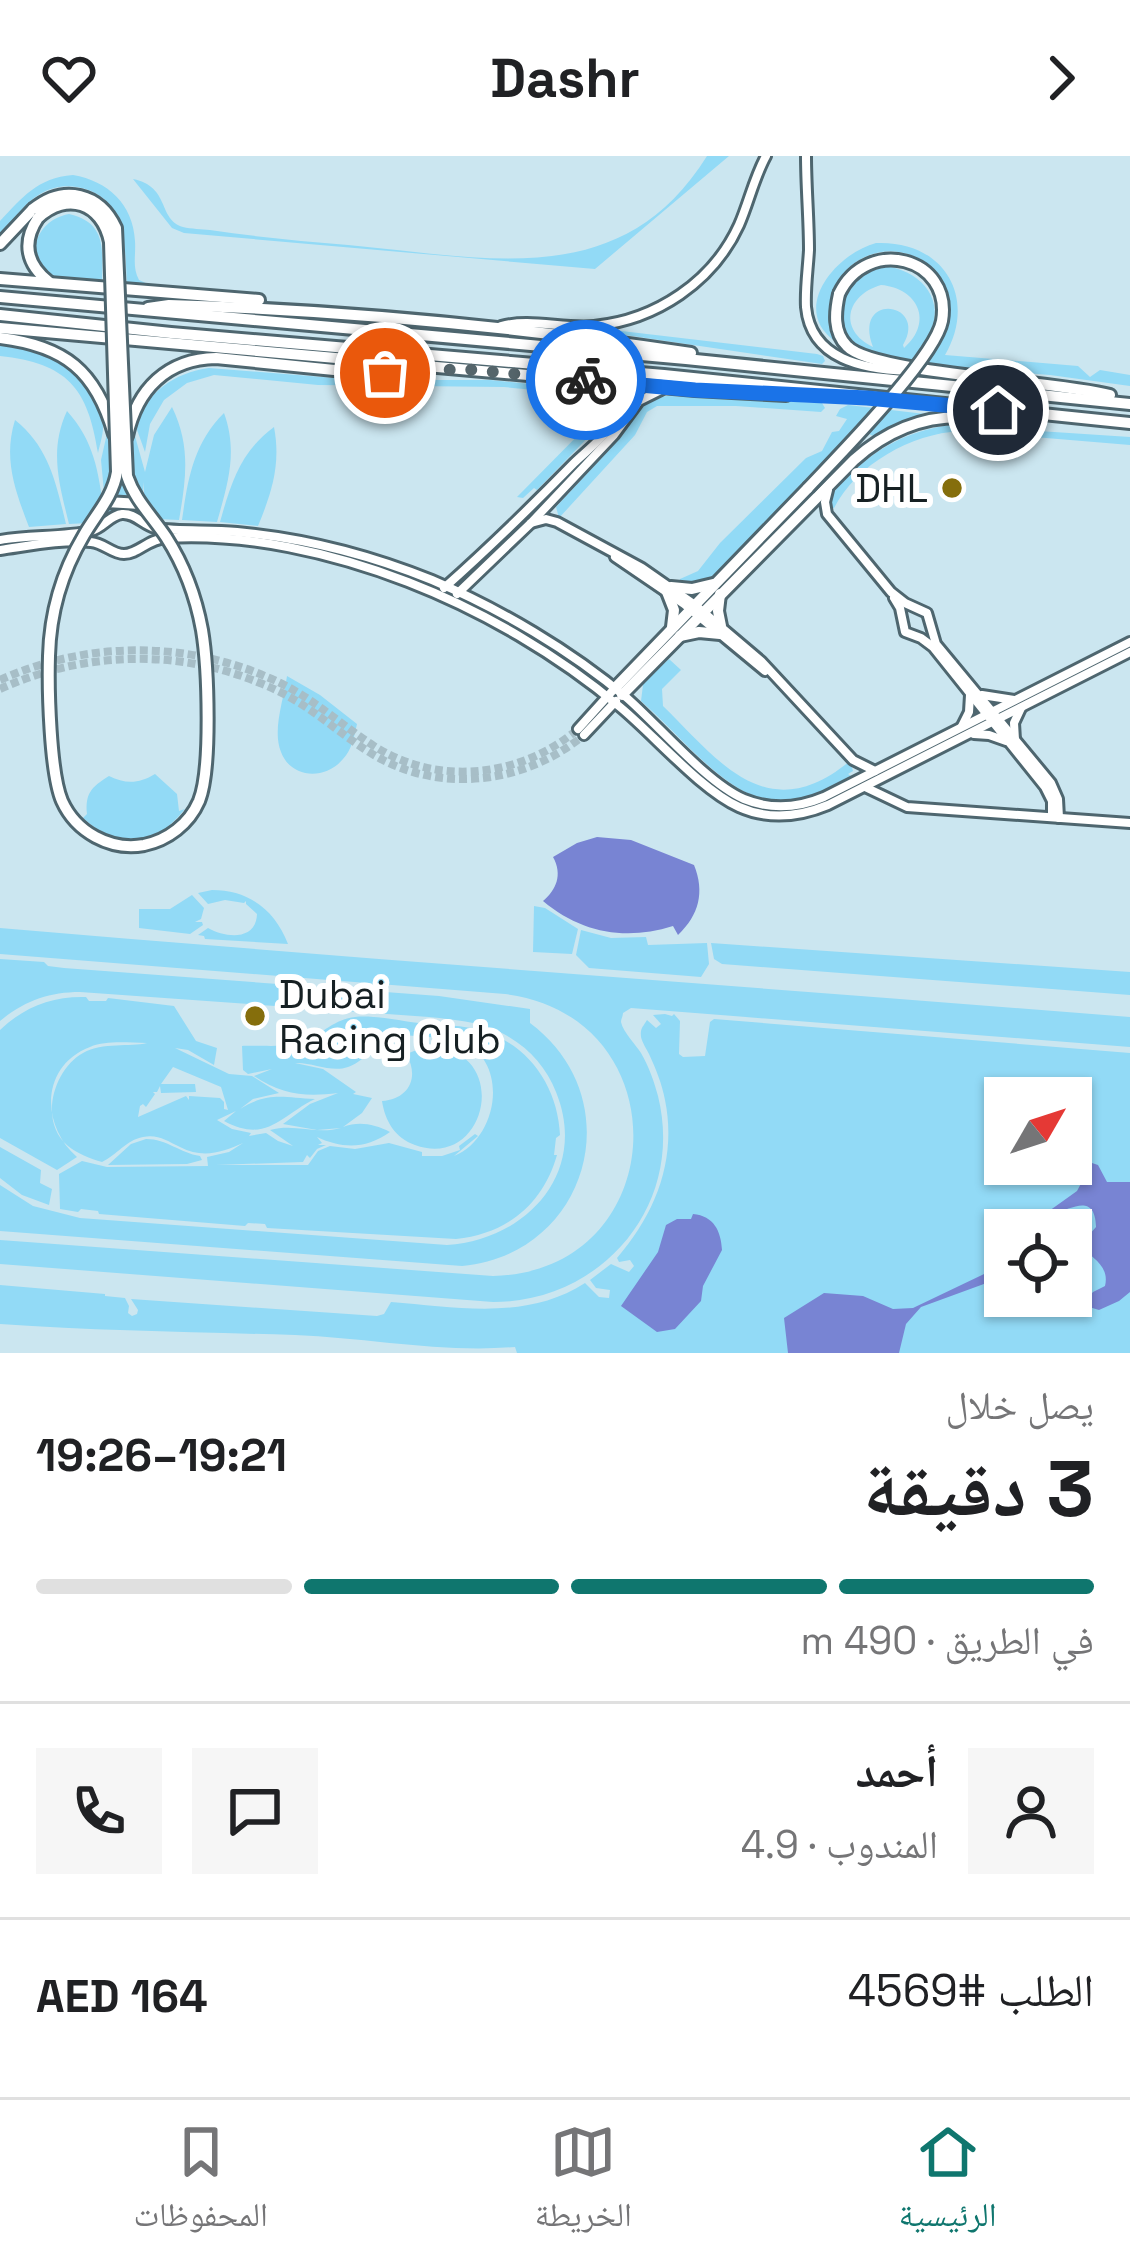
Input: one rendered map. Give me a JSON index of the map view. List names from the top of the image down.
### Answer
{
  "places": ["DHL", "Dubai Racing Club"],
  "north": "top right",
  "page": {
    "header": "Dashr",
    "heading": ["3 دقيقة", "يصل خلال", "19:21–19:26"],
    "panel": [
      "أحمد",
      "المندوب · 4.9",
      "الطلب #4569",
      "AED 164"
    ],
    "bar": "في الطريق · 490 m",
    "tabs": ["الرئيسية", "الخريطة", "المحفوظات"]
  }
}
